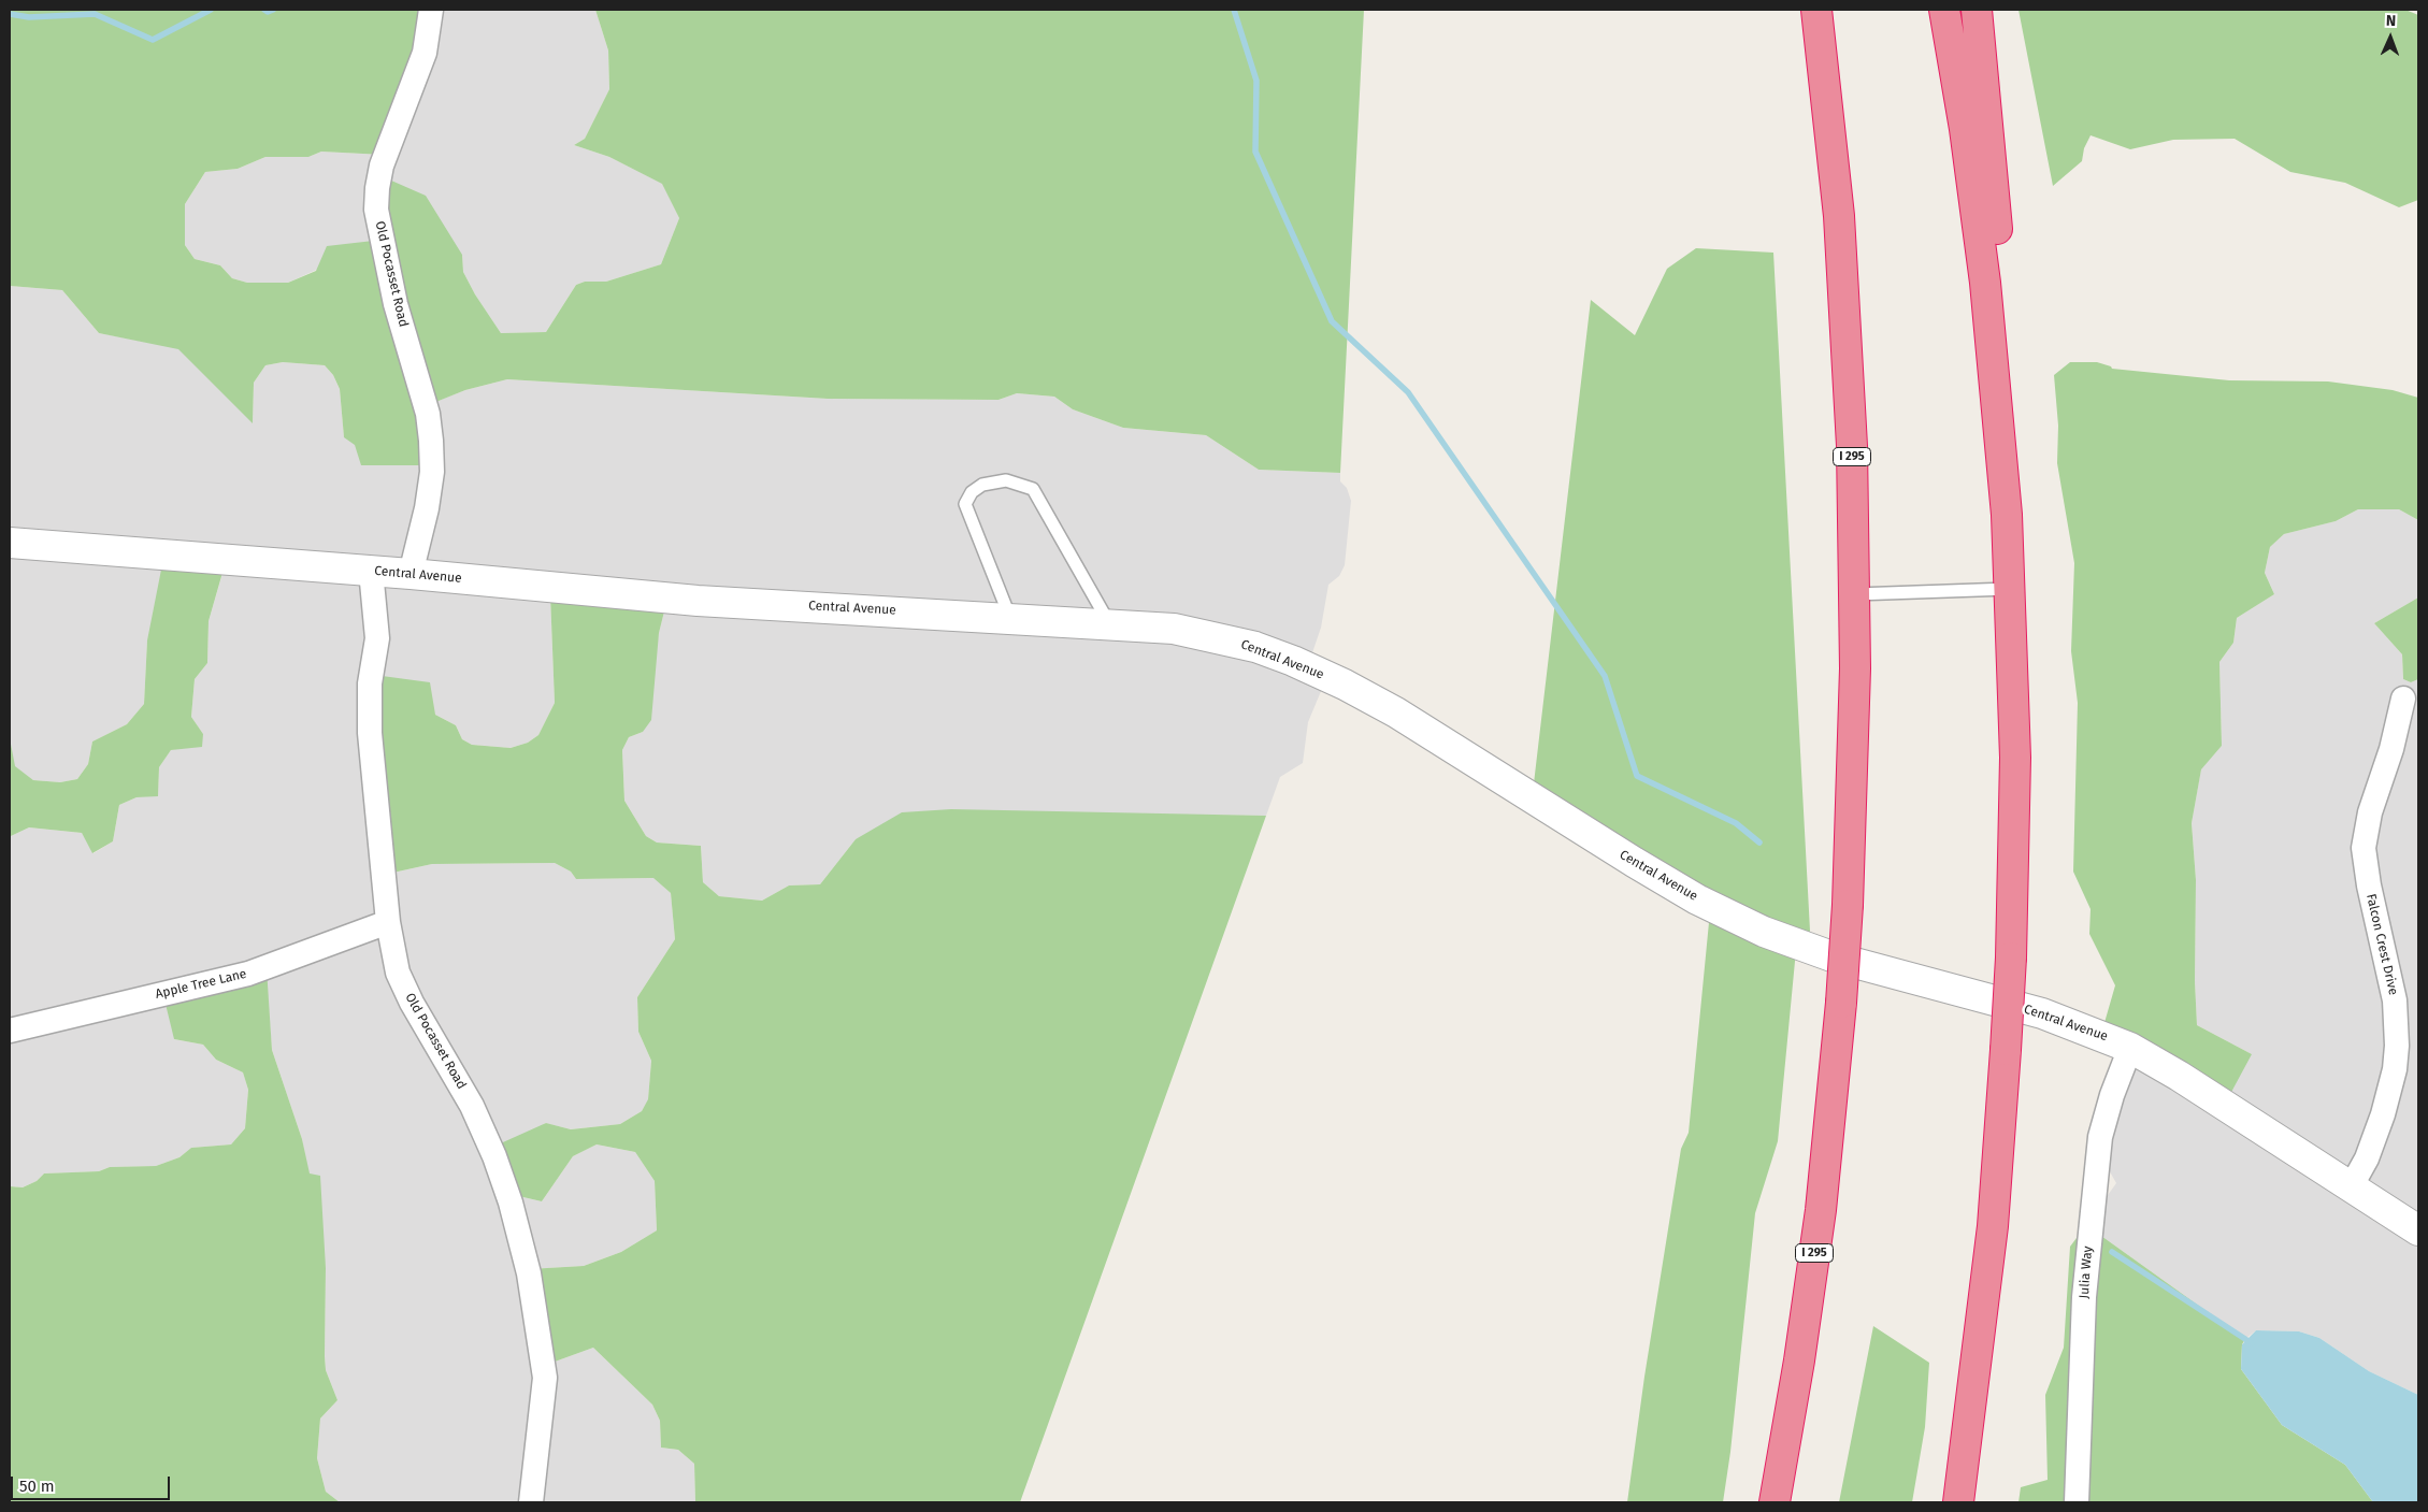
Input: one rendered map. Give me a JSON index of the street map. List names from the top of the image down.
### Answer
{
  "streets": {
    "highway": ["I 295"],
    "street": [
      "Old Pocasset Road",
      "Central Avenue",
      "Falcon Crest Drive",
      "Apple Tree Lane",
      "Julia Way"
    ]
  },
  "crossings": [
    ["Old Pocasset Road", "Central Avenue"],
    ["Old Pocasset Road", "Apple Tree Lane"],
    ["Central Avenue", "Falcon Crest Drive"],
    ["Central Avenue", "Julia Way"]
  ],
  "scale_bar": "50 m",
  "north": "top"
}
